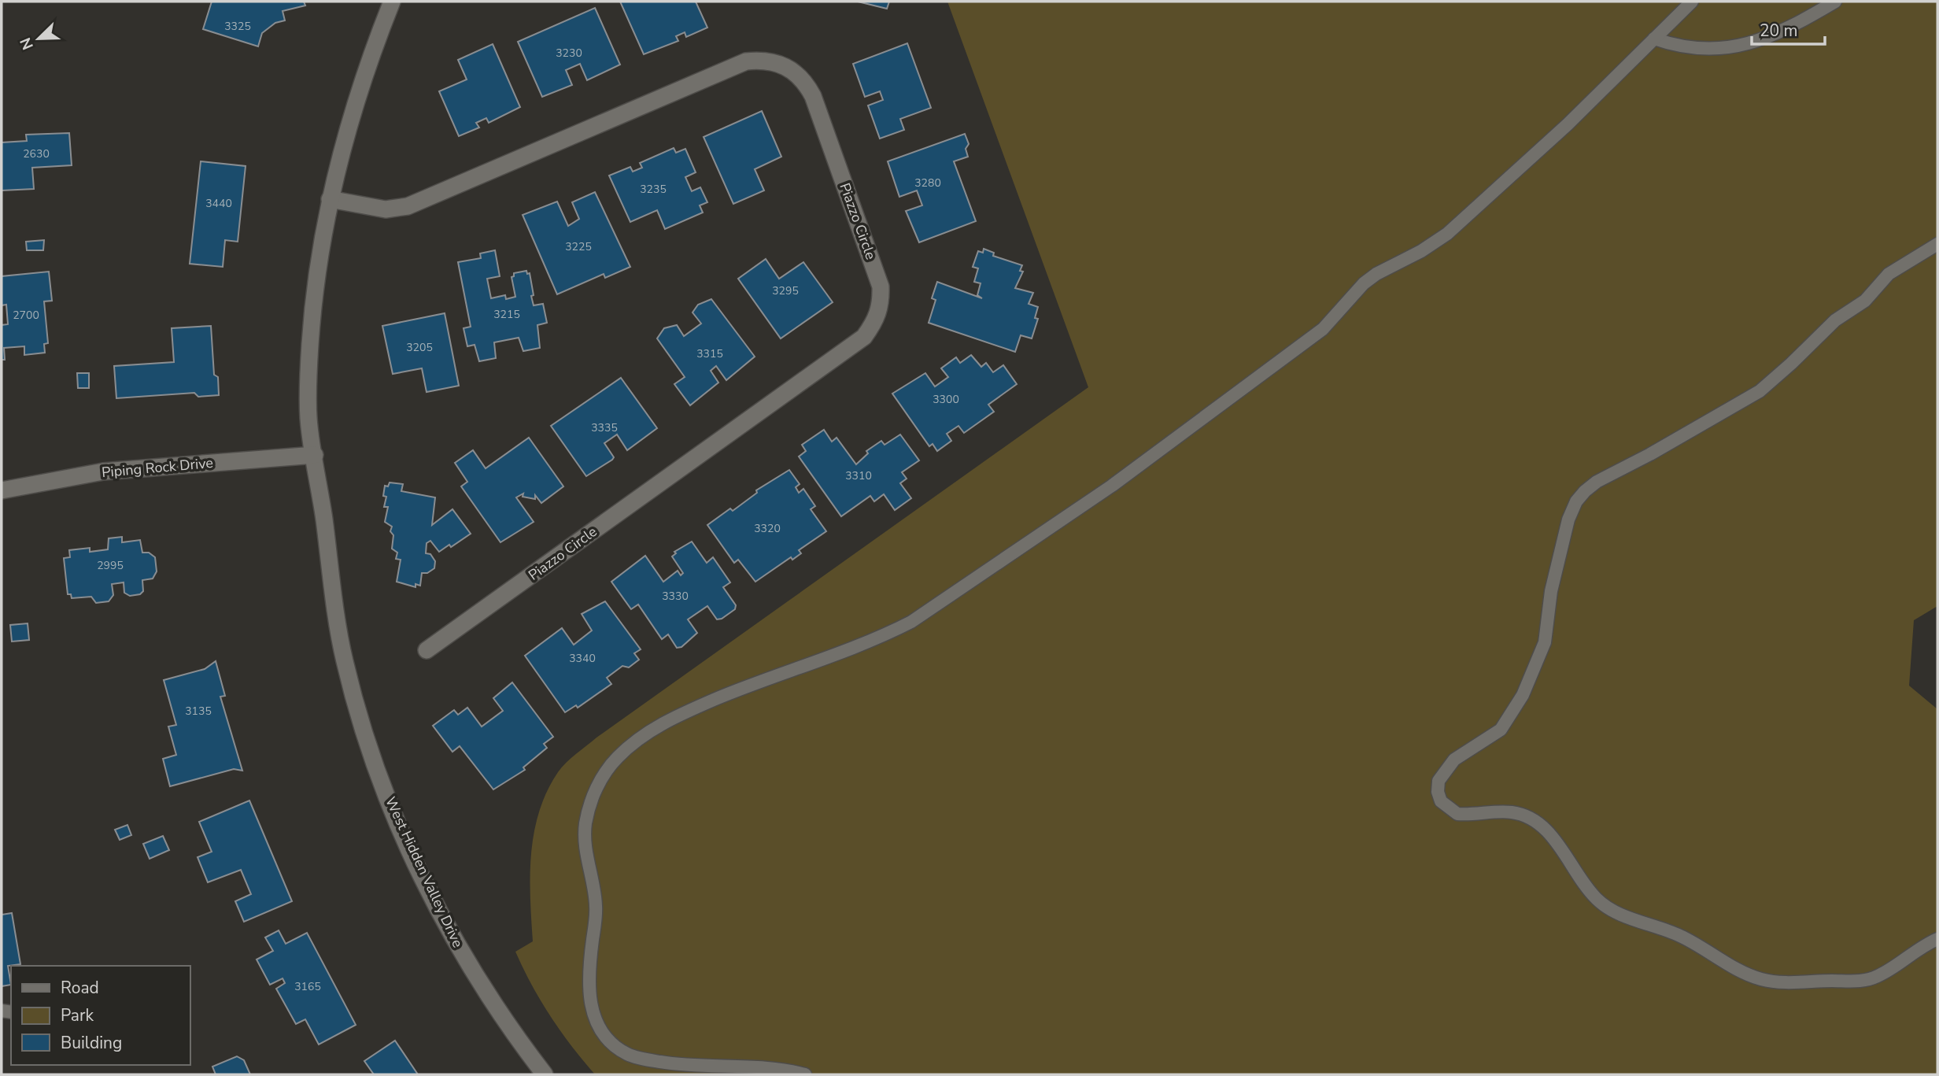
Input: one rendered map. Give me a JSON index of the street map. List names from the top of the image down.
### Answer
{
  "streets": {
    "street": ["Piazzo Circle", "Piping Rock Drive", "West Hidden Valley Drive"]
  },
  "crossings": [
    ["Piazzo Circle", "West Hidden Valley Drive"],
    ["Piping Rock Drive", "West Hidden Valley Drive"]
  ],
  "house_numbers": [
    "3325",
    "3230",
    "2630",
    "3280",
    "3235",
    "3440",
    "3225",
    "3295",
    "3215",
    "2700",
    "3205",
    "3315",
    "3300",
    "3335",
    "3310",
    "3320",
    "2995",
    "3330",
    "3340",
    "3135",
    "3165"
  ],
  "legend": ["Road", "Park", "Building"],
  "scale_bar": "20 m",
  "north": "bottom left"
}
